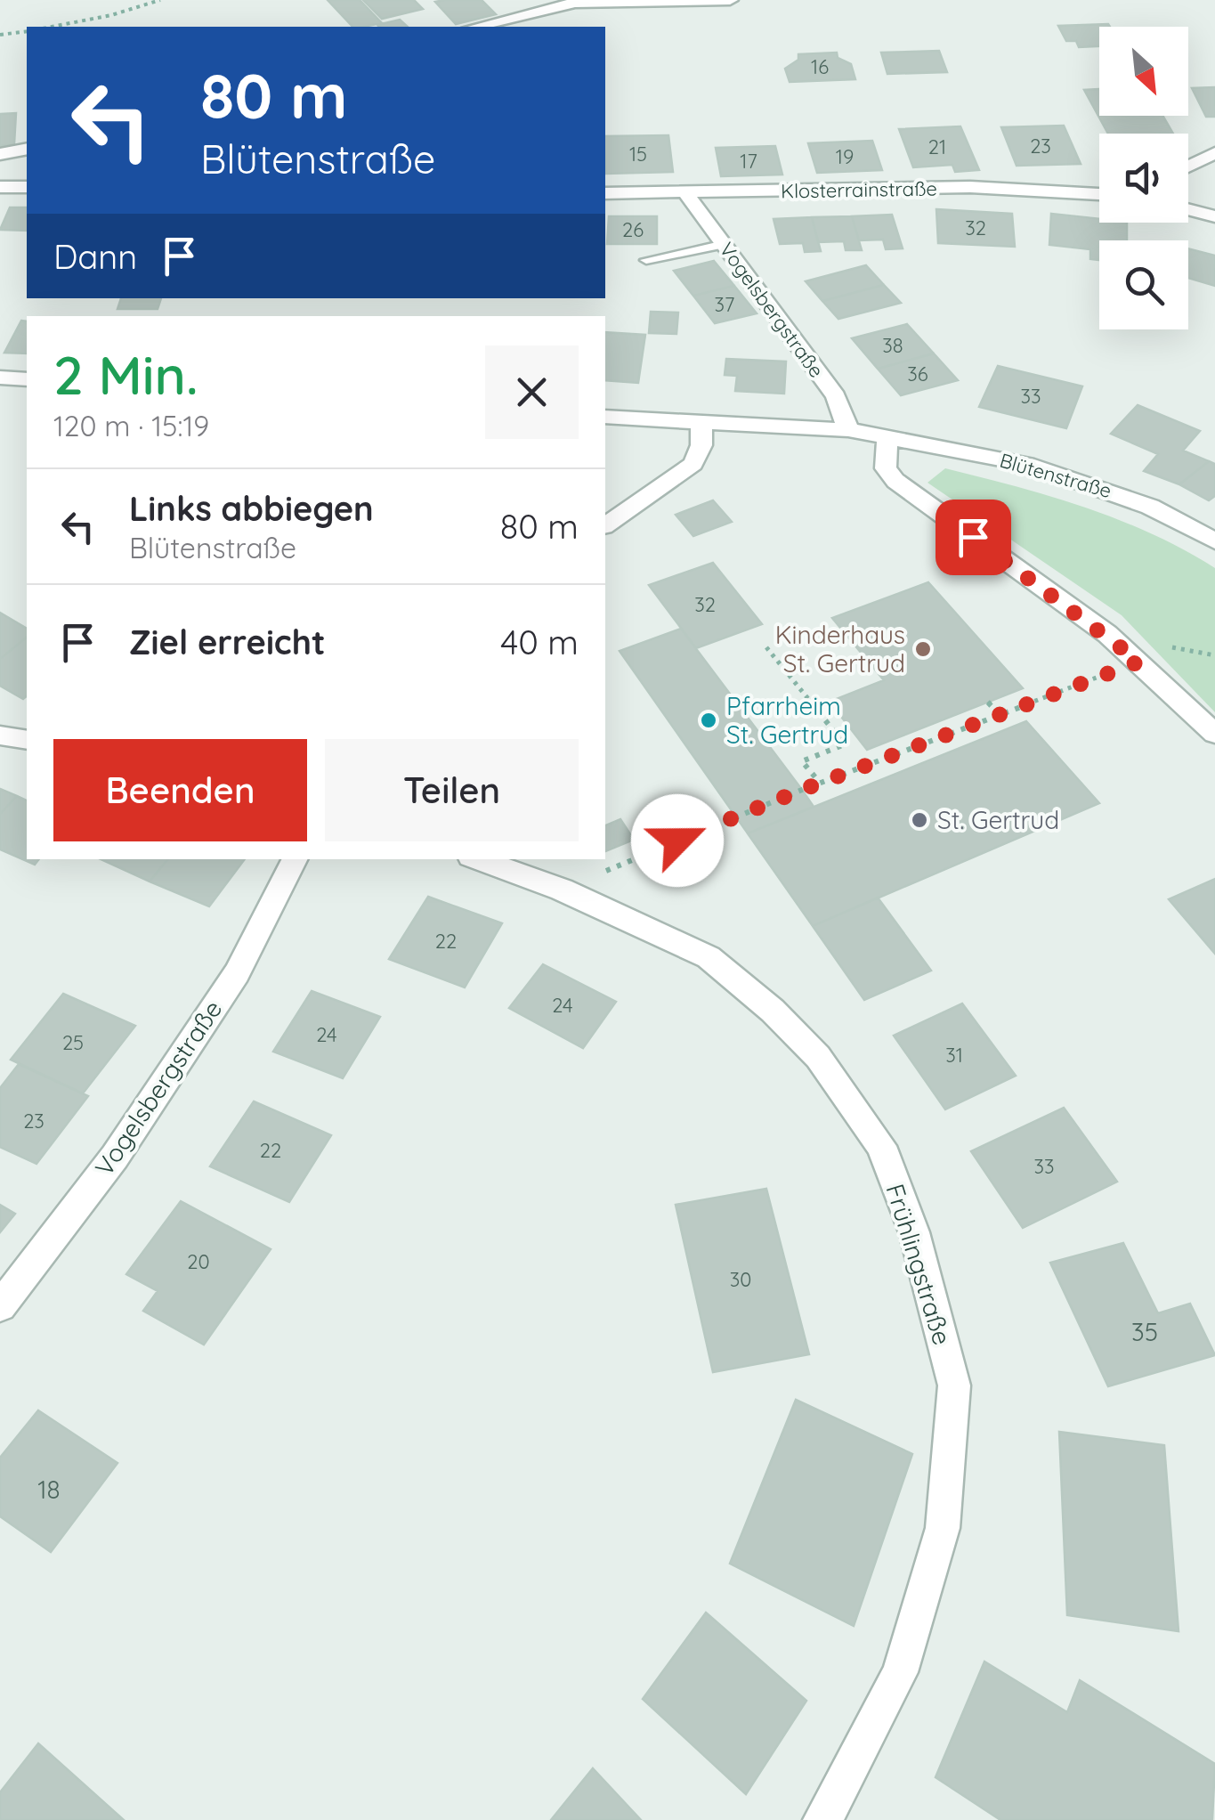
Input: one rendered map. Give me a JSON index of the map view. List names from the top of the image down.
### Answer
{
  "streets": {
    "street": [
      "Klosterrainstraße",
      "Vogelsbergstraße",
      "Blütenstraße",
      "Frühlingstraße"
    ]
  },
  "crossings": [
    ["Klosterrainstraße", "Vogelsbergstraße"],
    ["Vogelsbergstraße", "Blütenstraße"]
  ],
  "places": ["Kinderhaus St. Gertrud", "Pfarrheim St. Gertrud", "St. Gertrud"],
  "house_numbers": [
    "16",
    "23",
    "21",
    "15",
    "19",
    "17",
    "32",
    "26",
    "37",
    "38",
    "36",
    "33",
    "32",
    "22",
    "24",
    "24",
    "25",
    "31",
    "23",
    "22",
    "33",
    "20",
    "30",
    "35",
    "18"
  ],
  "north": "bottom right",
  "page": {
    "turn": ["80 m", "Blütenstraße"],
    "then": "Dann",
    "heading": ["2 Min.", "120 m · 15:19"],
    "list": [
      {
        "name": "Links abbiegen",
        "note": "Blütenstraße",
        "value": "80 m"
      },
      {
        "name": "Ziel erreicht",
        "value": "40 m"
      }
    ],
    "buttons": ["Beenden", "Teilen"]
  }
}
